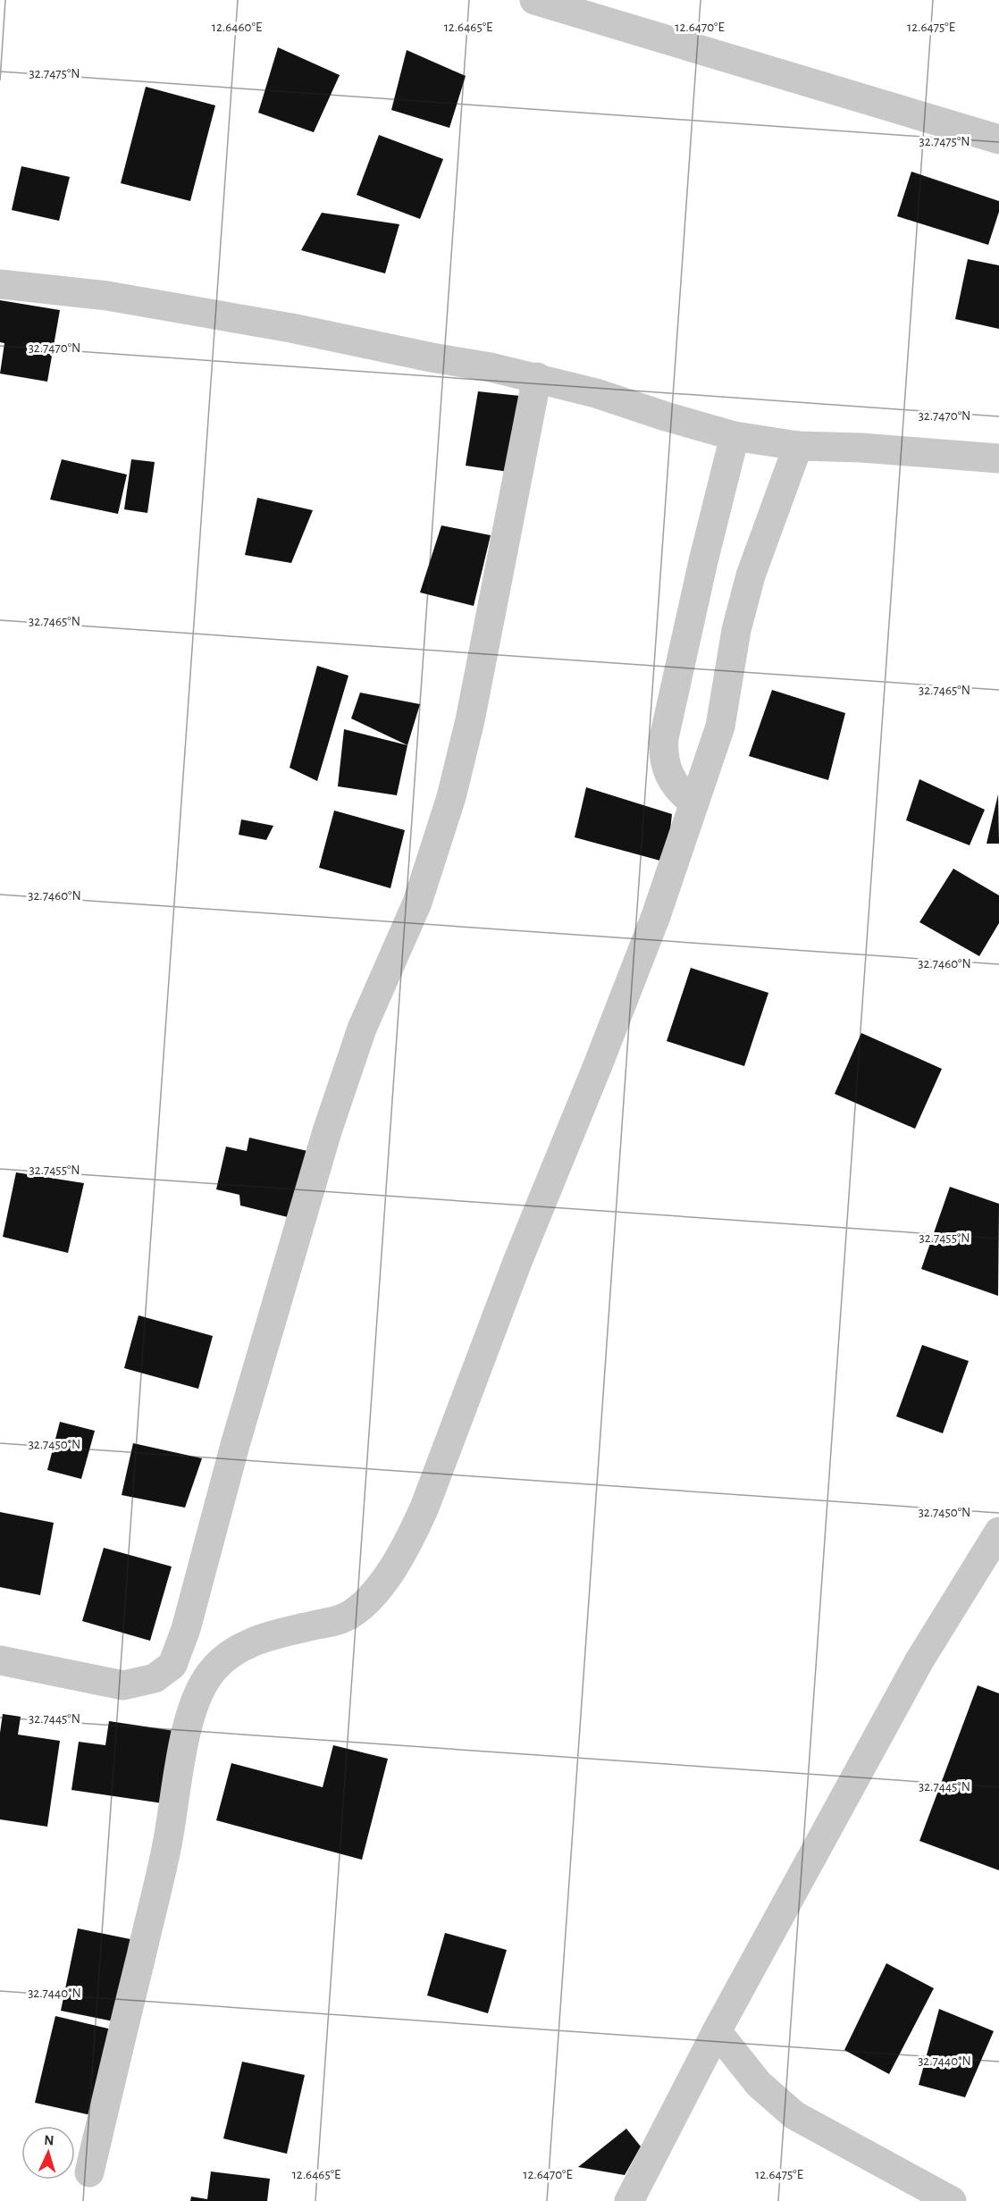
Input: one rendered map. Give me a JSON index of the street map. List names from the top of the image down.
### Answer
{
  "north": "top",
  "coordinates": [
    "12.6460°E",
    "12.6465°E",
    "12.6470°E",
    "12.6475°E",
    "32.7475°N",
    "32.7470°N",
    "32.7465°N",
    "32.7460°N",
    "32.7455°N",
    "32.7450°N",
    "32.7445°N",
    "32.7440°N"
  ]
}
